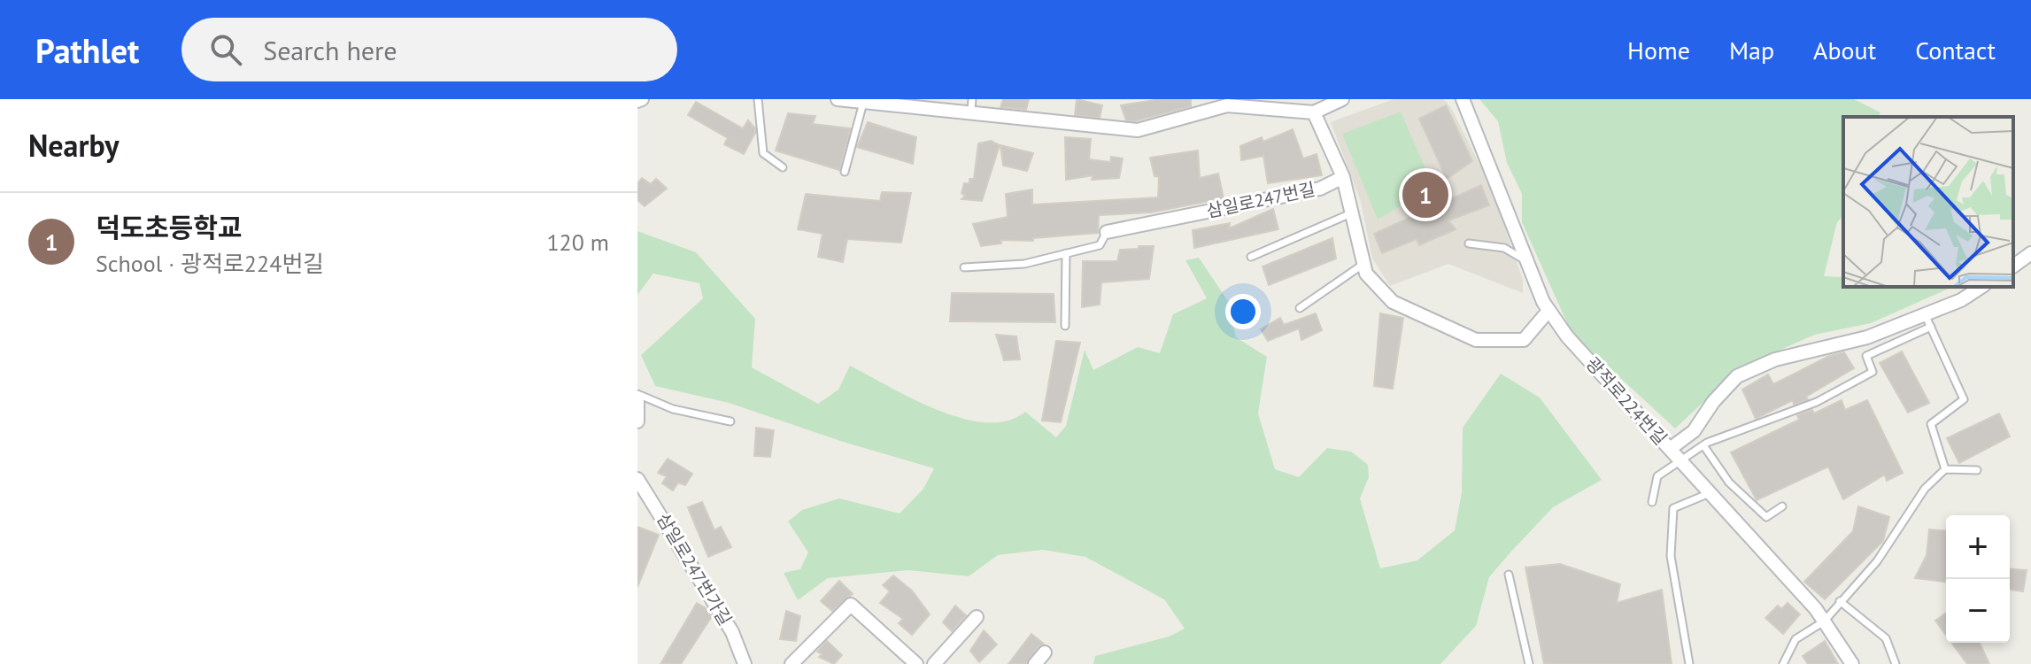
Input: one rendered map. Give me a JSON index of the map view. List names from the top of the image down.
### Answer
{
  "streets": {
    "street": ["삼일로247번길", "광적로224번길", "삼일로247번가길"]
  },
  "page": {
    "header": "Pathlet",
    "search": "Search here",
    "nav": [
      "Home",
      "Map",
      "About",
      "Contact"
    ],
    "heading": "Nearby",
    "pins": "1",
    "list": [
      {
        "mark": "1",
        "name": "덕도초등학교",
        "note": "School · 광적로224번길",
        "value": "120 m"
      }
    ],
    "map_buttons": ["+", "−"]
  }
}
